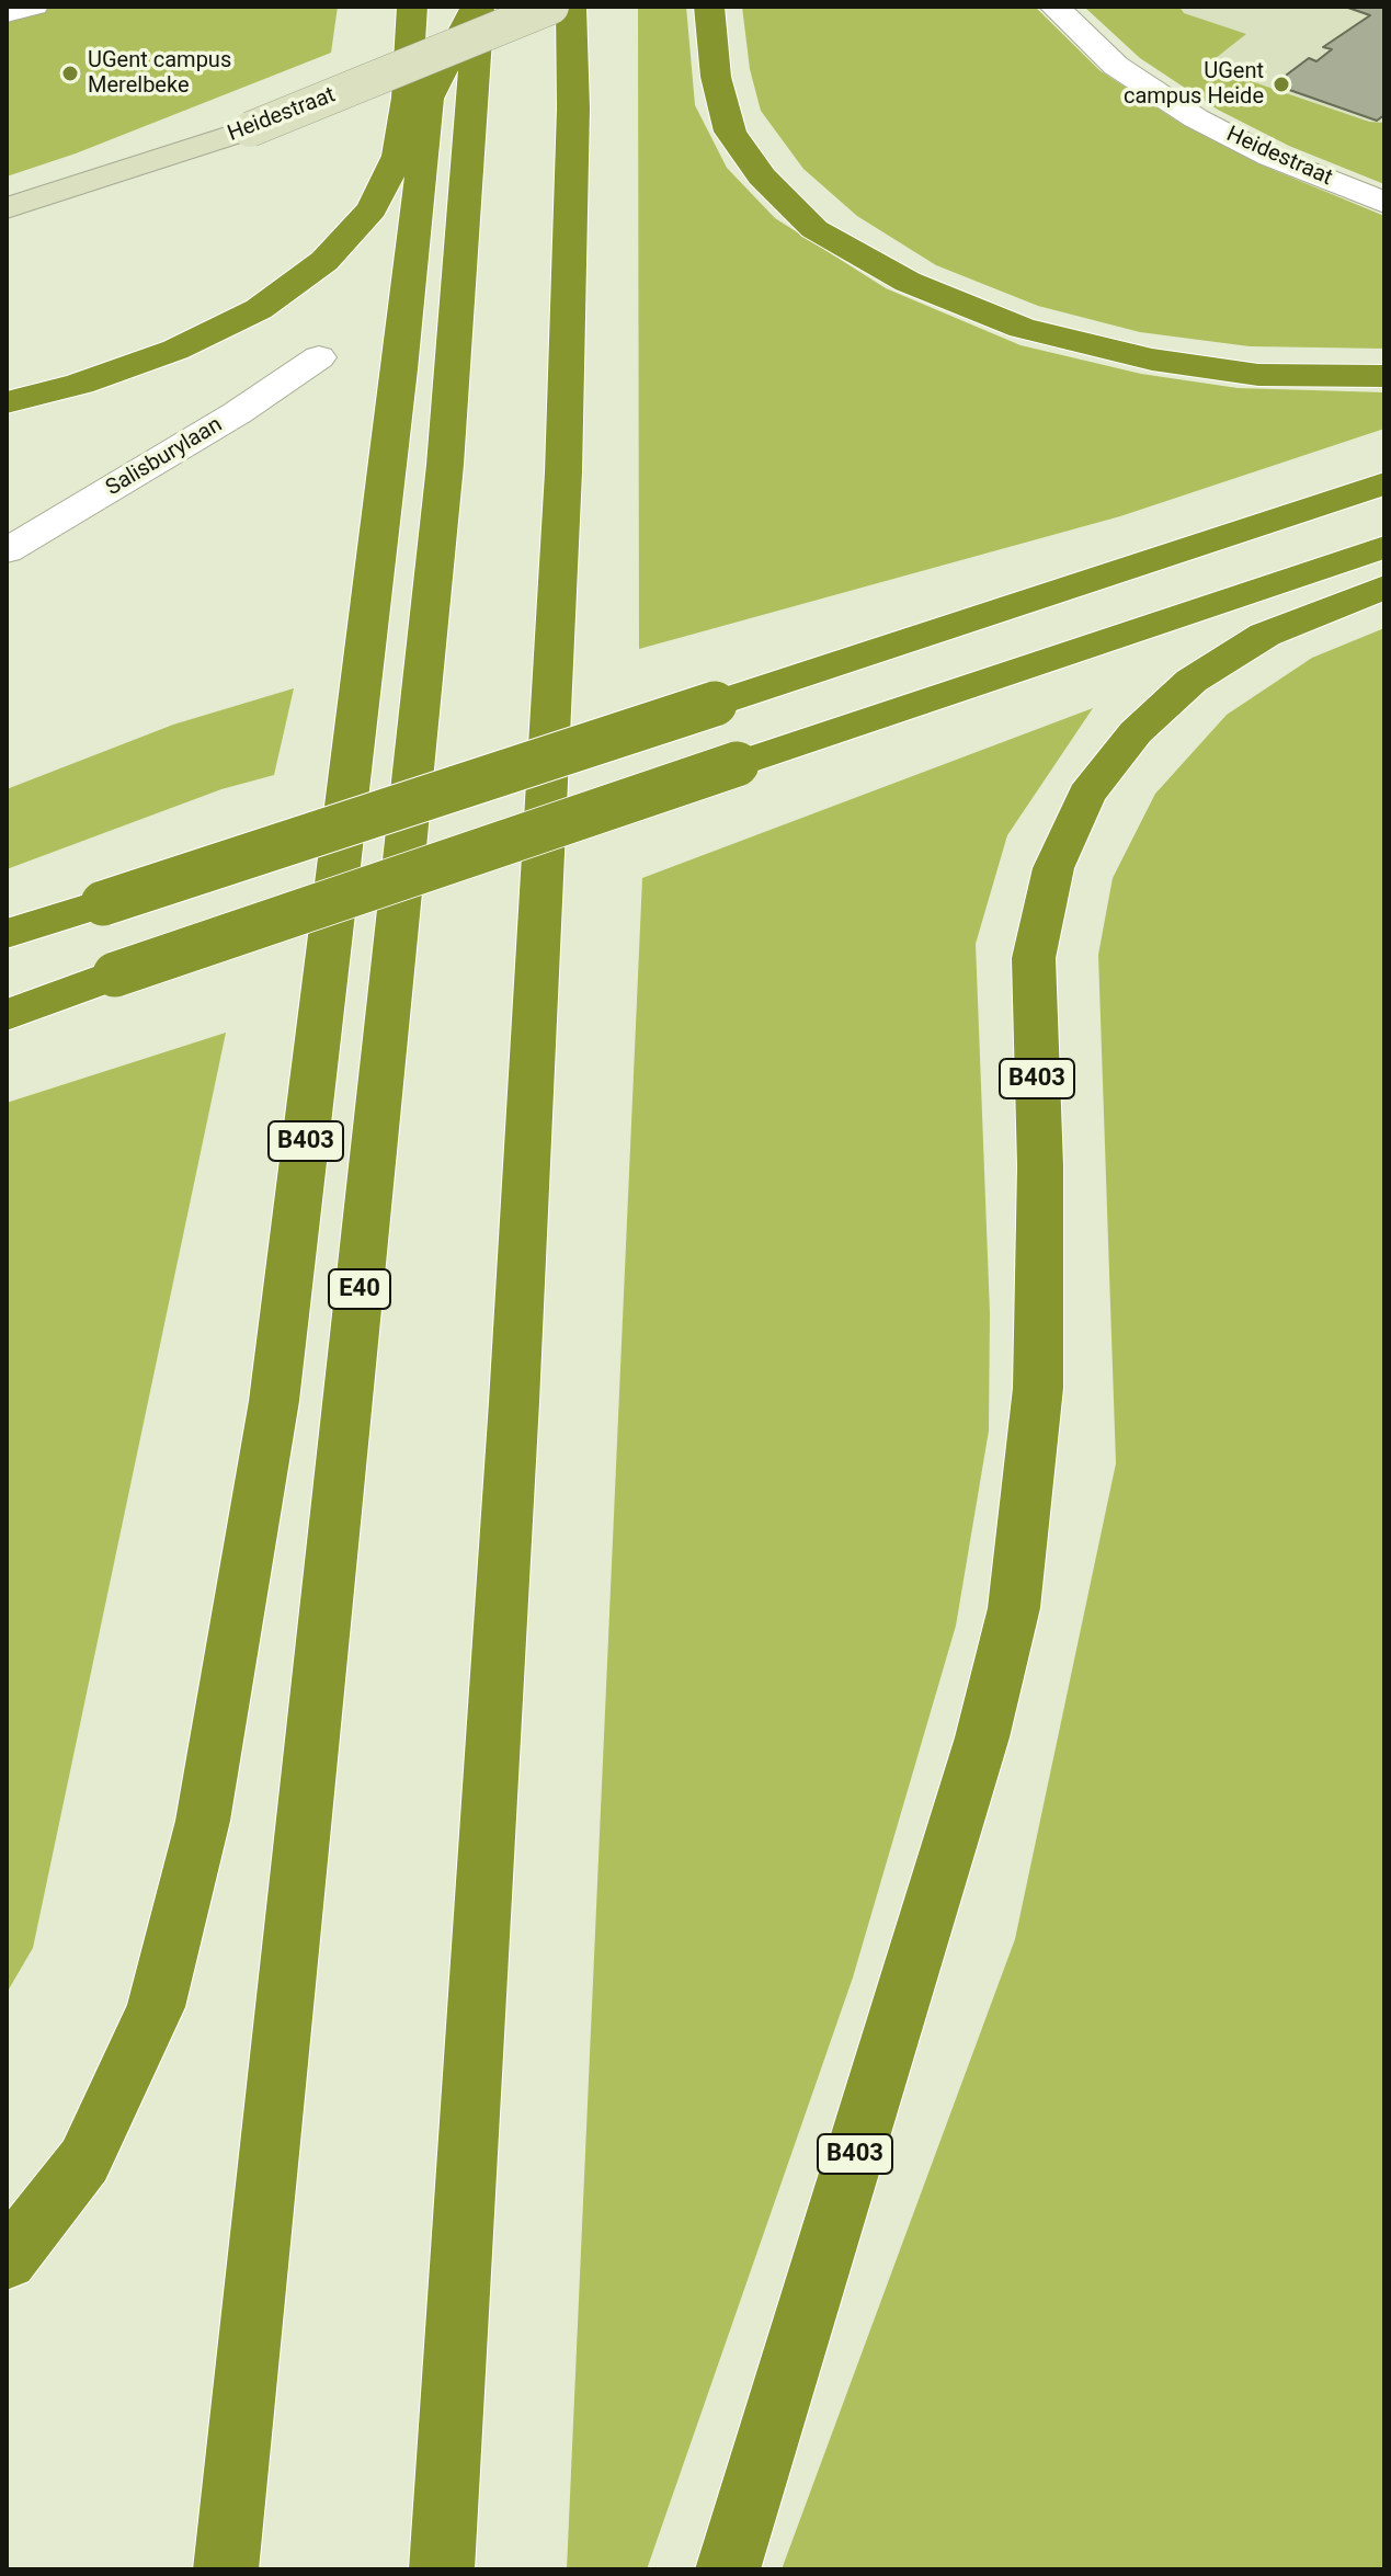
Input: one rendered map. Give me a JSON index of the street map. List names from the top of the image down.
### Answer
{
  "streets": {
    "highway": ["B403", "E40"],
    "main road": ["Heidestraat"],
    "street": ["Salisburylaan"]
  },
  "crossings": [
    ["B403", "E40"]
  ],
  "places": ["UGent campus Merelbeke", "UGent campus Heide"]
}
